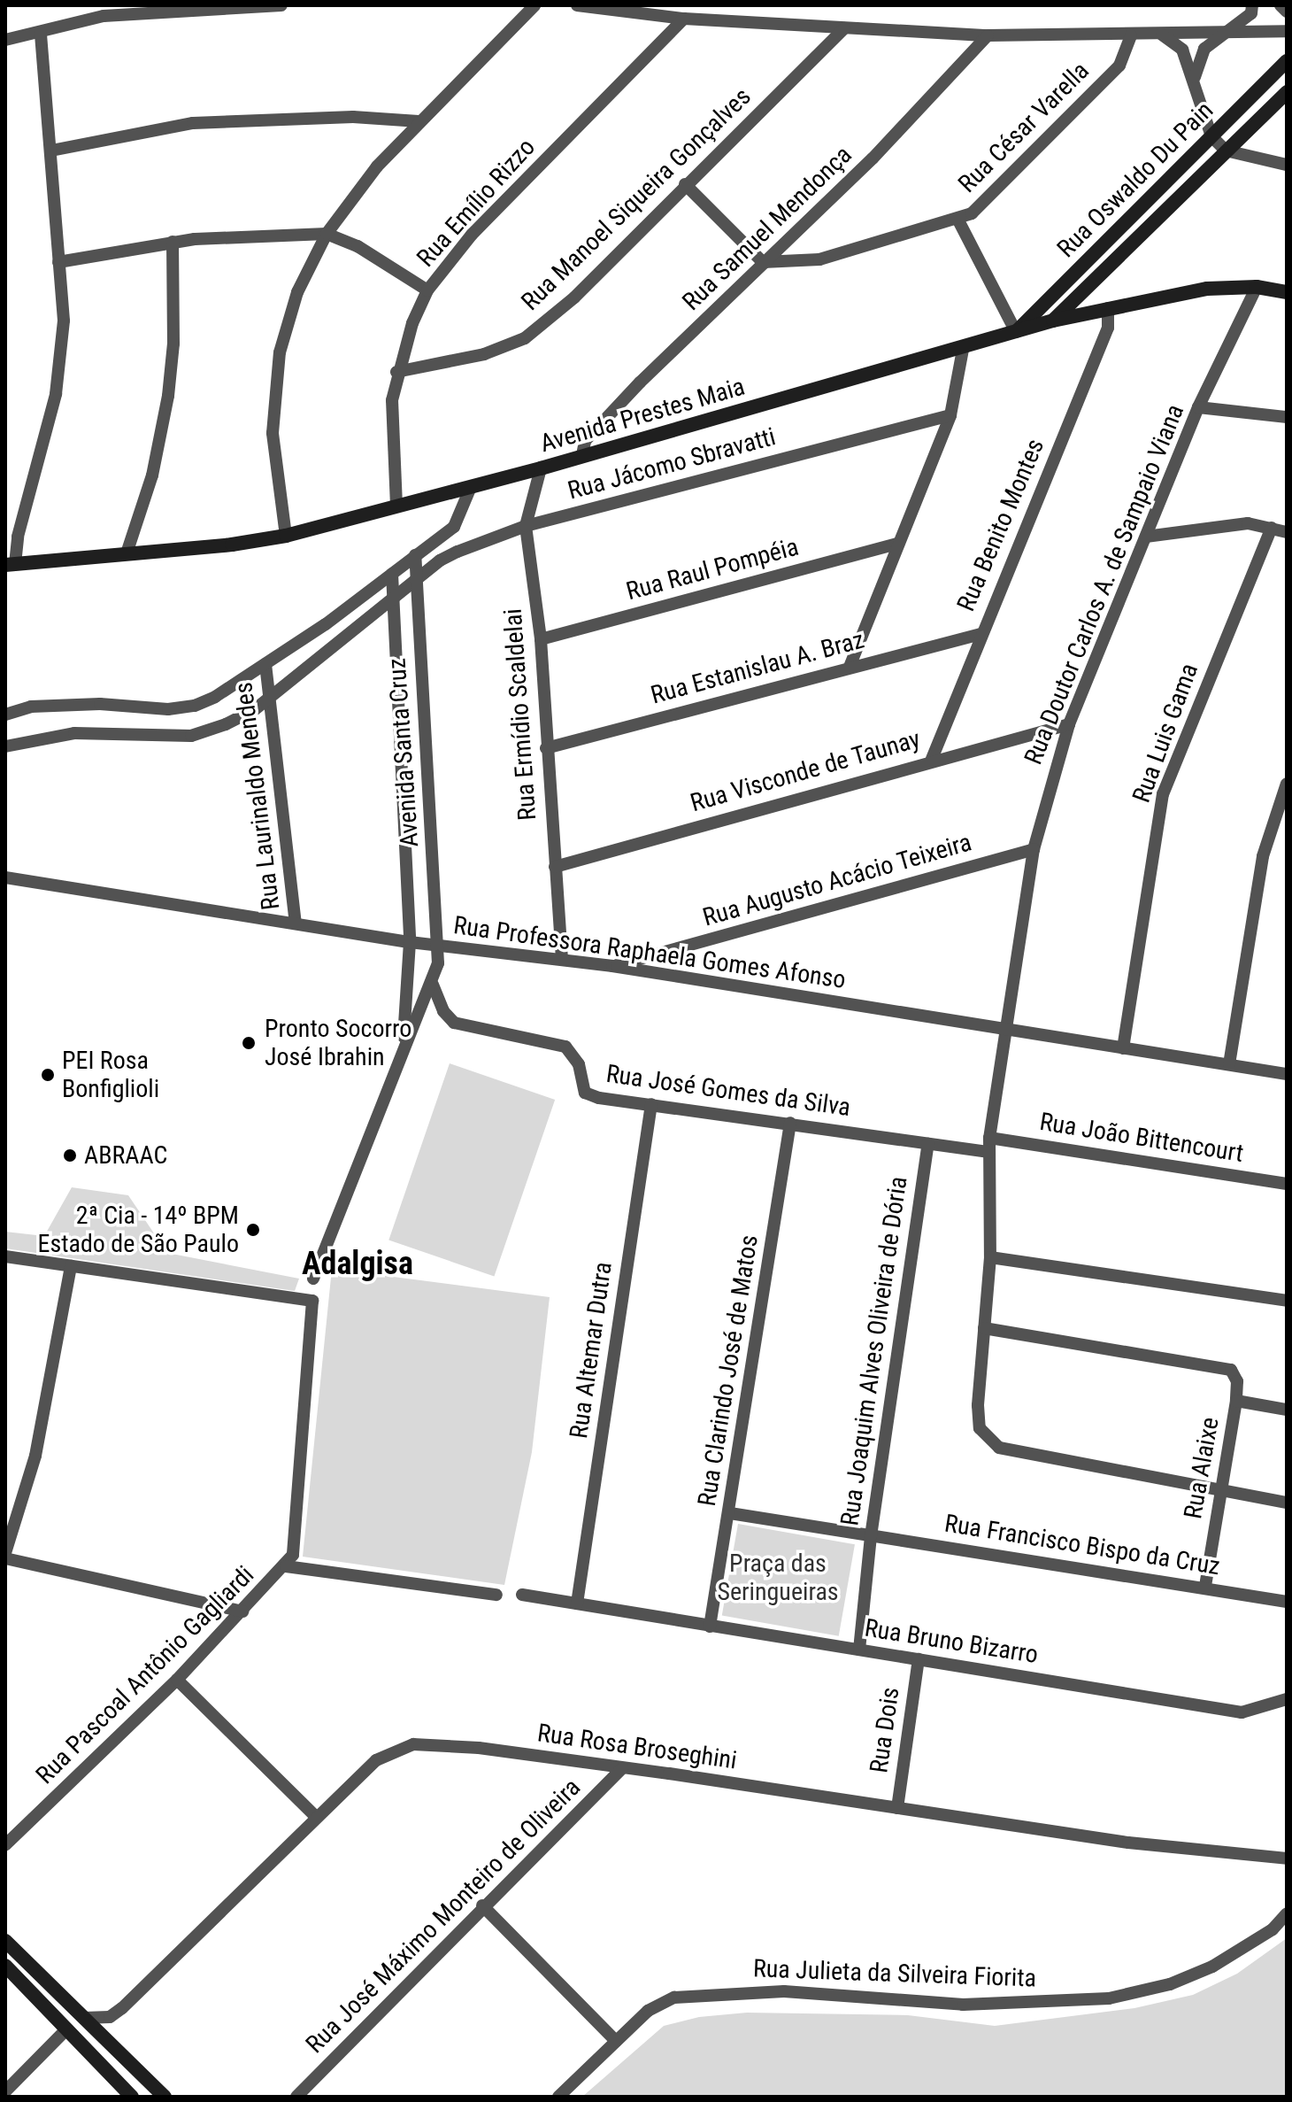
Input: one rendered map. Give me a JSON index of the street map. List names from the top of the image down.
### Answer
{
  "streets": {
    "main road": ["Rua Oswaldo Du Pain", "Avenida Prestes Maia"],
    "street": [
      "Rua César Varella",
      "Rua Manoel Siqueira Gonçalves",
      "Rua Emílio Rizzo",
      "Rua Samuel Mendonça",
      "Rua Jácomo Sbravatti",
      "Rua Benito Montes",
      "Rua Raul Pompéia",
      "Rua Doutor Carlos A. de Sampaio Viana",
      "Rua Estanislau A. Braz",
      "Rua Ermídio Scaldelai",
      "Rua Luis Gama",
      "Avenida Santa Cruz",
      "Rua Visconde de Taunay",
      "Rua Laurinaldo Mendes",
      "Rua Augusto Acácio Teixeira",
      "Rua Professora Raphaela Gomes Afonso",
      "Rua José Gomes da Silva",
      "Rua João Bittencourt",
      "Rua Altemar Dutra",
      "Rua Joaquim Alves Oliveira de Dória",
      "Rua Clarindo José de Matos",
      "Rua Alaixe",
      "Rua Francisco Bispo da Cruz",
      "Rua Bruno Bizarro",
      "Rua Pascoal Antônio Gagliardi",
      "Rua Dois",
      "Rua Rosa Broseghini",
      "Rua José Máximo Monteiro de Oliveira",
      "Rua Julieta da Silveira Fiorita"
    ]
  },
  "crossings": [
    ["Rua César Varella", "Rua Samuel Mendonça"],
    ["Rua Oswaldo Du Pain", "Avenida Prestes Maia"],
    ["Rua Manoel Siqueira Gonçalves", "Rua Emílio Rizzo"],
    ["Rua Emílio Rizzo", "Avenida Prestes Maia"],
    ["Rua Samuel Mendonça", "Avenida Prestes Maia"],
    ["Avenida Prestes Maia", "Rua Benito Montes"],
    ["Avenida Prestes Maia", "Rua Doutor Carlos A. de Sampaio Viana"],
    ["Avenida Prestes Maia", "Rua Ermídio Scaldelai"],
    ["Rua Jácomo Sbravatti", "Rua Ermídio Scaldelai"],
    ["Rua Jácomo Sbravatti", "Avenida Santa Cruz"],
    ["Rua Jácomo Sbravatti", "Rua Laurinaldo Mendes"],
    ["Rua Benito Montes", "Rua Estanislau A. Braz"],
    ["Rua Benito Montes", "Rua Visconde de Taunay"],
    ["Rua Raul Pompéia", "Rua Ermídio Scaldelai"],
    ["Rua Doutor Carlos A. de Sampaio Viana", "Rua Visconde de Taunay"],
    ["Rua Doutor Carlos A. de Sampaio Viana", "Rua Augusto Acácio Teixeira"],
    ["Rua Doutor Carlos A. de Sampaio Viana", "Rua Professora Raphaela Gomes Afonso"],
    ["Rua Doutor Carlos A. de Sampaio Viana", "Rua José Gomes da Silva"],
    ["Rua Doutor Carlos A. de Sampaio Viana", "Rua João Bittencourt"],
    ["Rua Doutor Carlos A. de Sampaio Viana", "Rua Alaixe"],
    ["Rua Estanislau A. Braz", "Rua Ermídio Scaldelai"],
    ["Rua Ermídio Scaldelai", "Rua Visconde de Taunay"],
    ["Rua Ermídio Scaldelai", "Rua Professora Raphaela Gomes Afonso"],
    ["Rua Luis Gama", "Rua Professora Raphaela Gomes Afonso"],
    ["Avenida Santa Cruz", "Rua Professora Raphaela Gomes Afonso"],
    ["Avenida Santa Cruz", "Rua José Gomes da Silva"],
    ["Rua Laurinaldo Mendes", "Rua Professora Raphaela Gomes Afonso"],
    ["Rua Augusto Acácio Teixeira", "Rua Professora Raphaela Gomes Afonso"],
    ["Rua José Gomes da Silva", "Rua João Bittencourt"],
    ["Rua José Gomes da Silva", "Rua Altemar Dutra"],
    ["Rua José Gomes da Silva", "Rua Joaquim Alves Oliveira de Dória"],
    ["Rua José Gomes da Silva", "Rua Clarindo José de Matos"],
    ["Rua Altemar Dutra", "Rua Bruno Bizarro"],
    ["Rua Joaquim Alves Oliveira de Dória", "Rua Francisco Bispo da Cruz"],
    ["Rua Joaquim Alves Oliveira de Dória", "Rua Bruno Bizarro"],
    ["Rua Clarindo José de Matos", "Rua Francisco Bispo da Cruz"],
    ["Rua Clarindo José de Matos", "Rua Bruno Bizarro"],
    ["Rua Alaixe", "Rua Francisco Bispo da Cruz"],
    ["Rua Bruno Bizarro", "Rua Dois"],
    ["Rua Dois", "Rua Rosa Broseghini"],
    ["Rua Rosa Broseghini", "Rua José Máximo Monteiro de Oliveira"]
  ],
  "districts": ["Adalgisa"],
  "parks": ["Praça das Seringueiras"],
  "places": [
    "Pronto Socorro José Ibrahin",
    "PEI Rosa Bonfiglioli",
    "ABRAAC",
    "2ª Cia - 14º BPM Estado de São Paulo"
  ]
}
